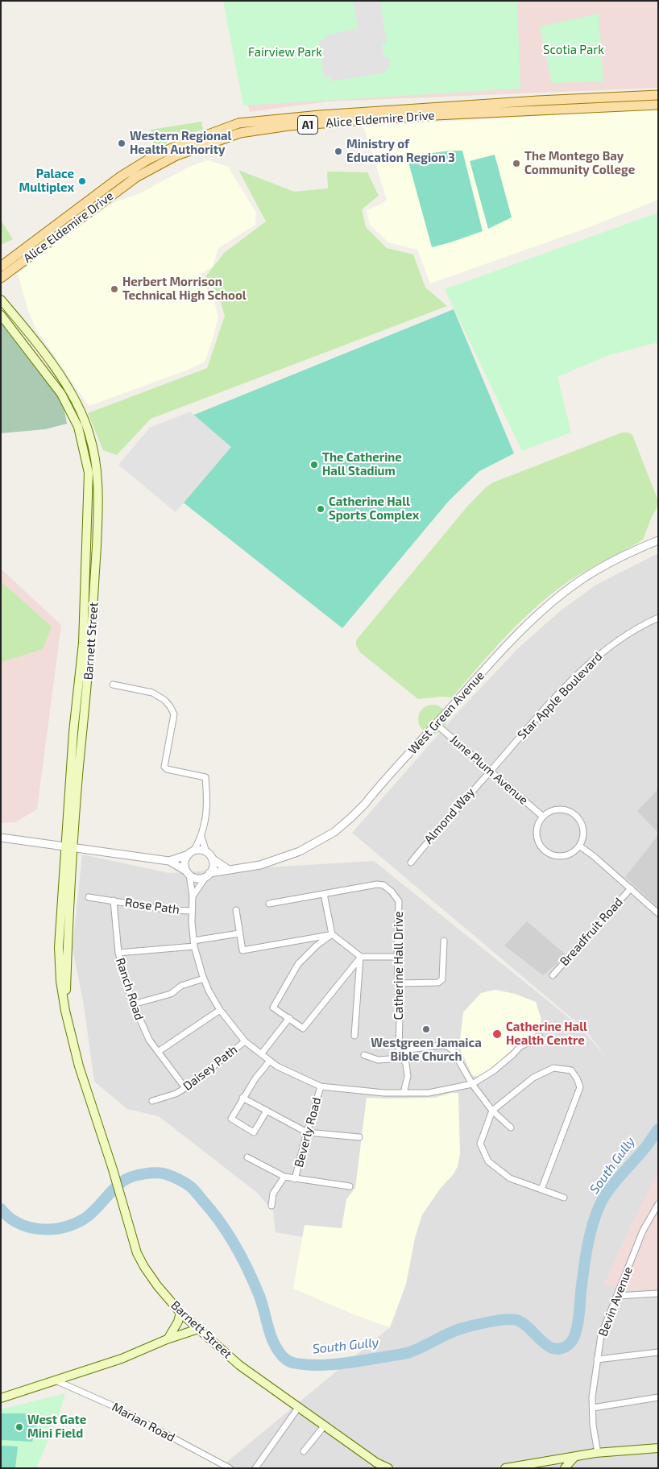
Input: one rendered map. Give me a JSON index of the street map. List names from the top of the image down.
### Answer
{
  "streets": {
    "main road": ["Alice Eldemire Drive", "A1", "Barnett Street"],
    "street": [
      "Star Apple Boulevard",
      "West Green Avenue",
      "June Plum Avenue",
      "Almond Way",
      "Rose Path",
      "Breadfruit Road",
      "Catherine Hall Drive",
      "Ranch Road",
      "Daisey Path",
      "Beverly Road",
      "Bevin Avenue",
      "Marian Road"
    ]
  },
  "crossings": [
    ["Star Apple Boulevard", "June Plum Avenue"],
    ["Star Apple Boulevard", "Almond Way"],
    ["West Green Avenue", "June Plum Avenue"],
    ["June Plum Avenue", "Almond Way"],
    ["Rose Path", "Ranch Road"],
    ["Ranch Road", "Daisey Path"]
  ],
  "water": ["South Gully"],
  "parks": ["Scotia Park", "Fairview Park"],
  "places": [
    "Western Regional Health Authority",
    "Ministry of Education Region 3",
    "The Montego Bay Community College",
    "Palace Multiplex",
    "Herbert Morrison Technical High School",
    "The Catherine Hall Stadium",
    "Catherine Hall Sports Complex",
    "Westgreen Jamaica Bible Church",
    "Catherine Hall Health Centre",
    "West Gate Mini Field"
  ]
}
